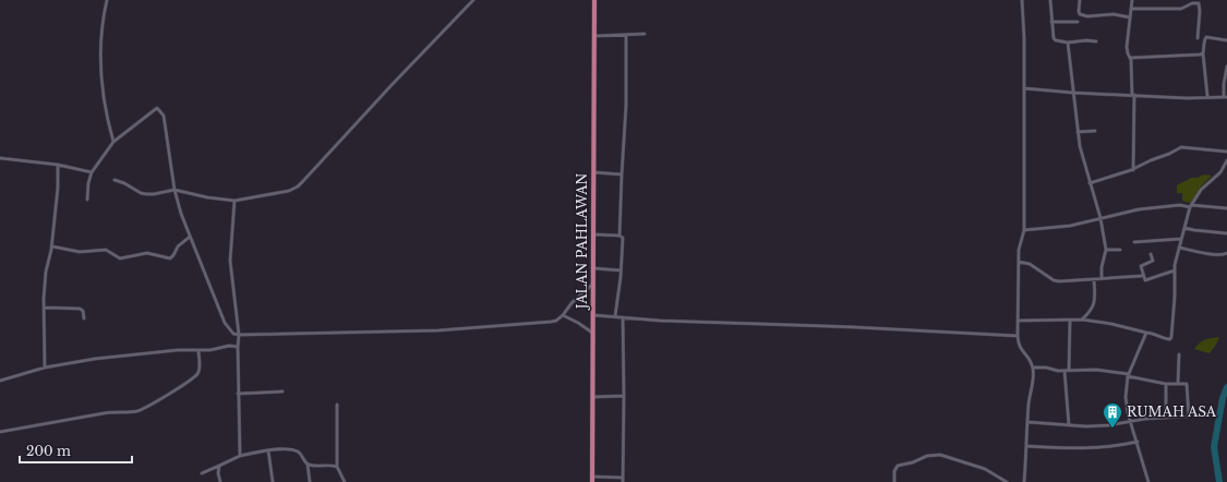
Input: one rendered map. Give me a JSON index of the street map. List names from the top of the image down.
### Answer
{
  "streets": {
    "main road": ["JALAN PAHLAWAN"]
  },
  "places": {
    "building": ["RUMAH ASA"]
  },
  "scale_bar": "200 m"
}
